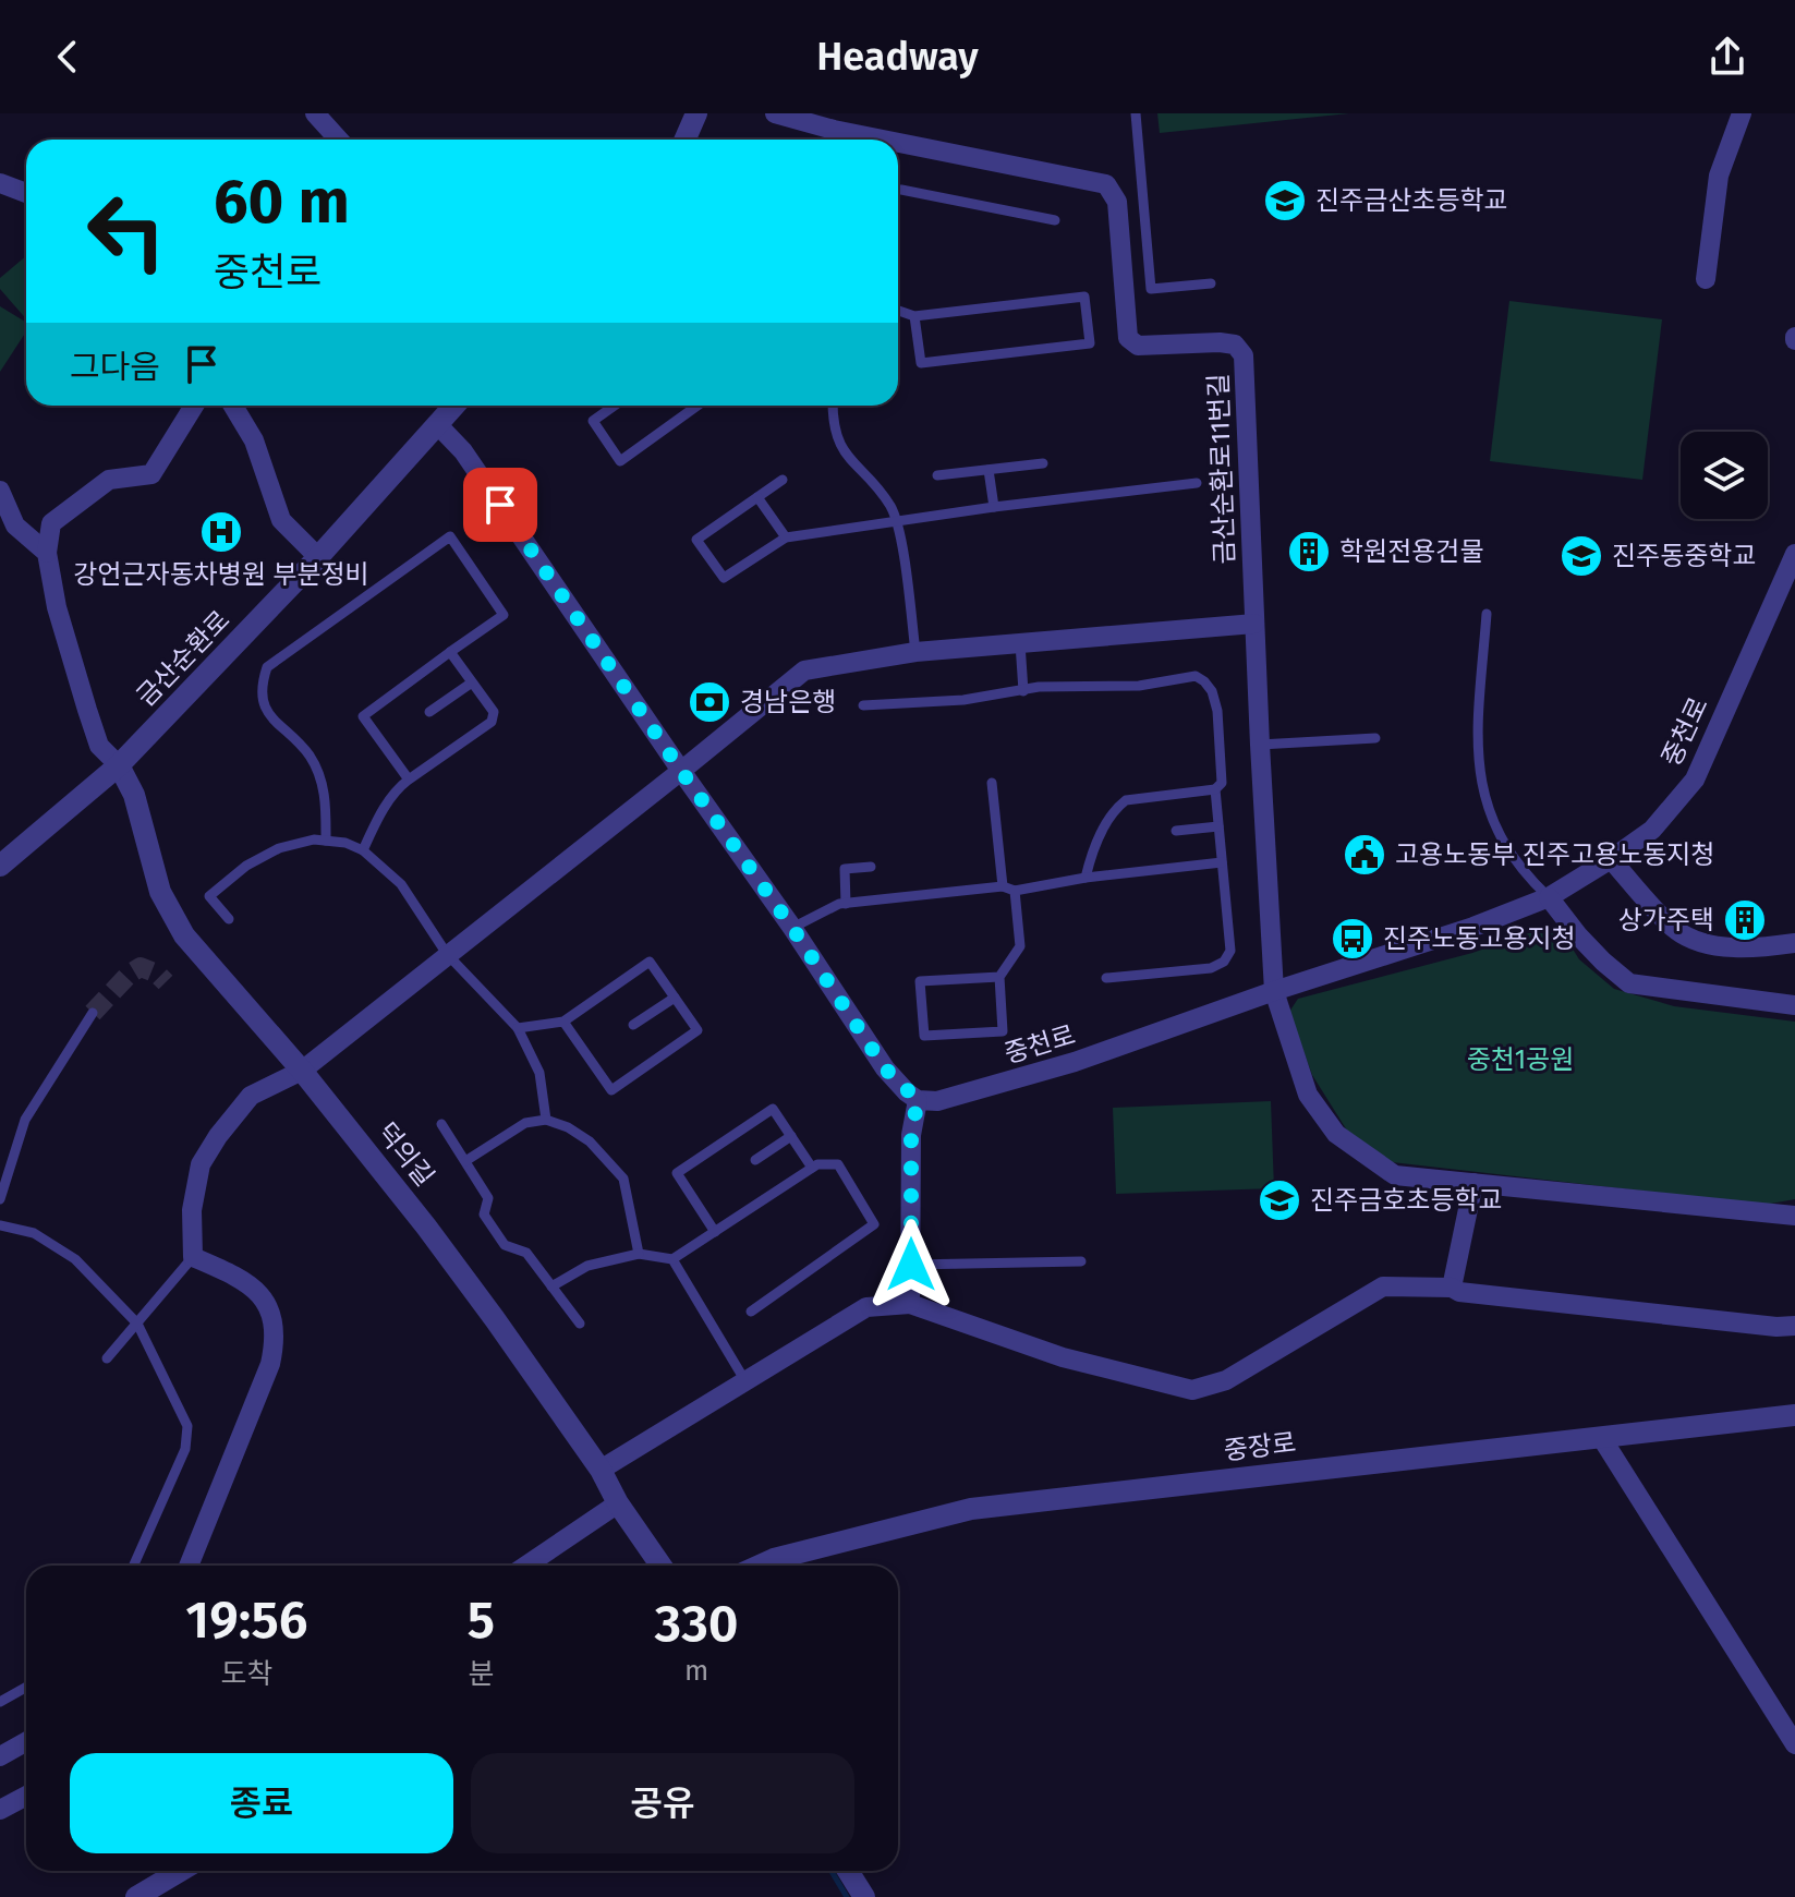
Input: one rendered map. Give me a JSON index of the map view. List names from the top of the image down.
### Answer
{
  "streets": {
    "street": [
      "금산순환로11번길",
      "금산순환로",
      "중천로",
      "덕의길",
      "중장로"
    ]
  },
  "crossings": [
    ["금산순환로11번길", "중천로"],
    ["금산순환로", "덕의길"]
  ],
  "parks": ["중천1공원"],
  "places": {
    "school or university": ["진주금산초등학교", "진주동중학교", "진주금호초등학교"],
    "hospital": ["강언근자동차병원 부분정비"],
    "building": ["학원전용건물", "상가주택"],
    "bank": ["경남은행"],
    "public building": ["고용노동부 진주고용노동지청"],
    "bus stop": ["진주노동고용지청"]
  },
  "page": {
    "header": "Headway",
    "turn": ["60 m", "중천로"],
    "then": "그다음",
    "eta": [
      "19:56",
      "도착",
      "5",
      "분",
      "330",
      "m"
    ],
    "buttons": ["종료", "공유"]
  }
}
